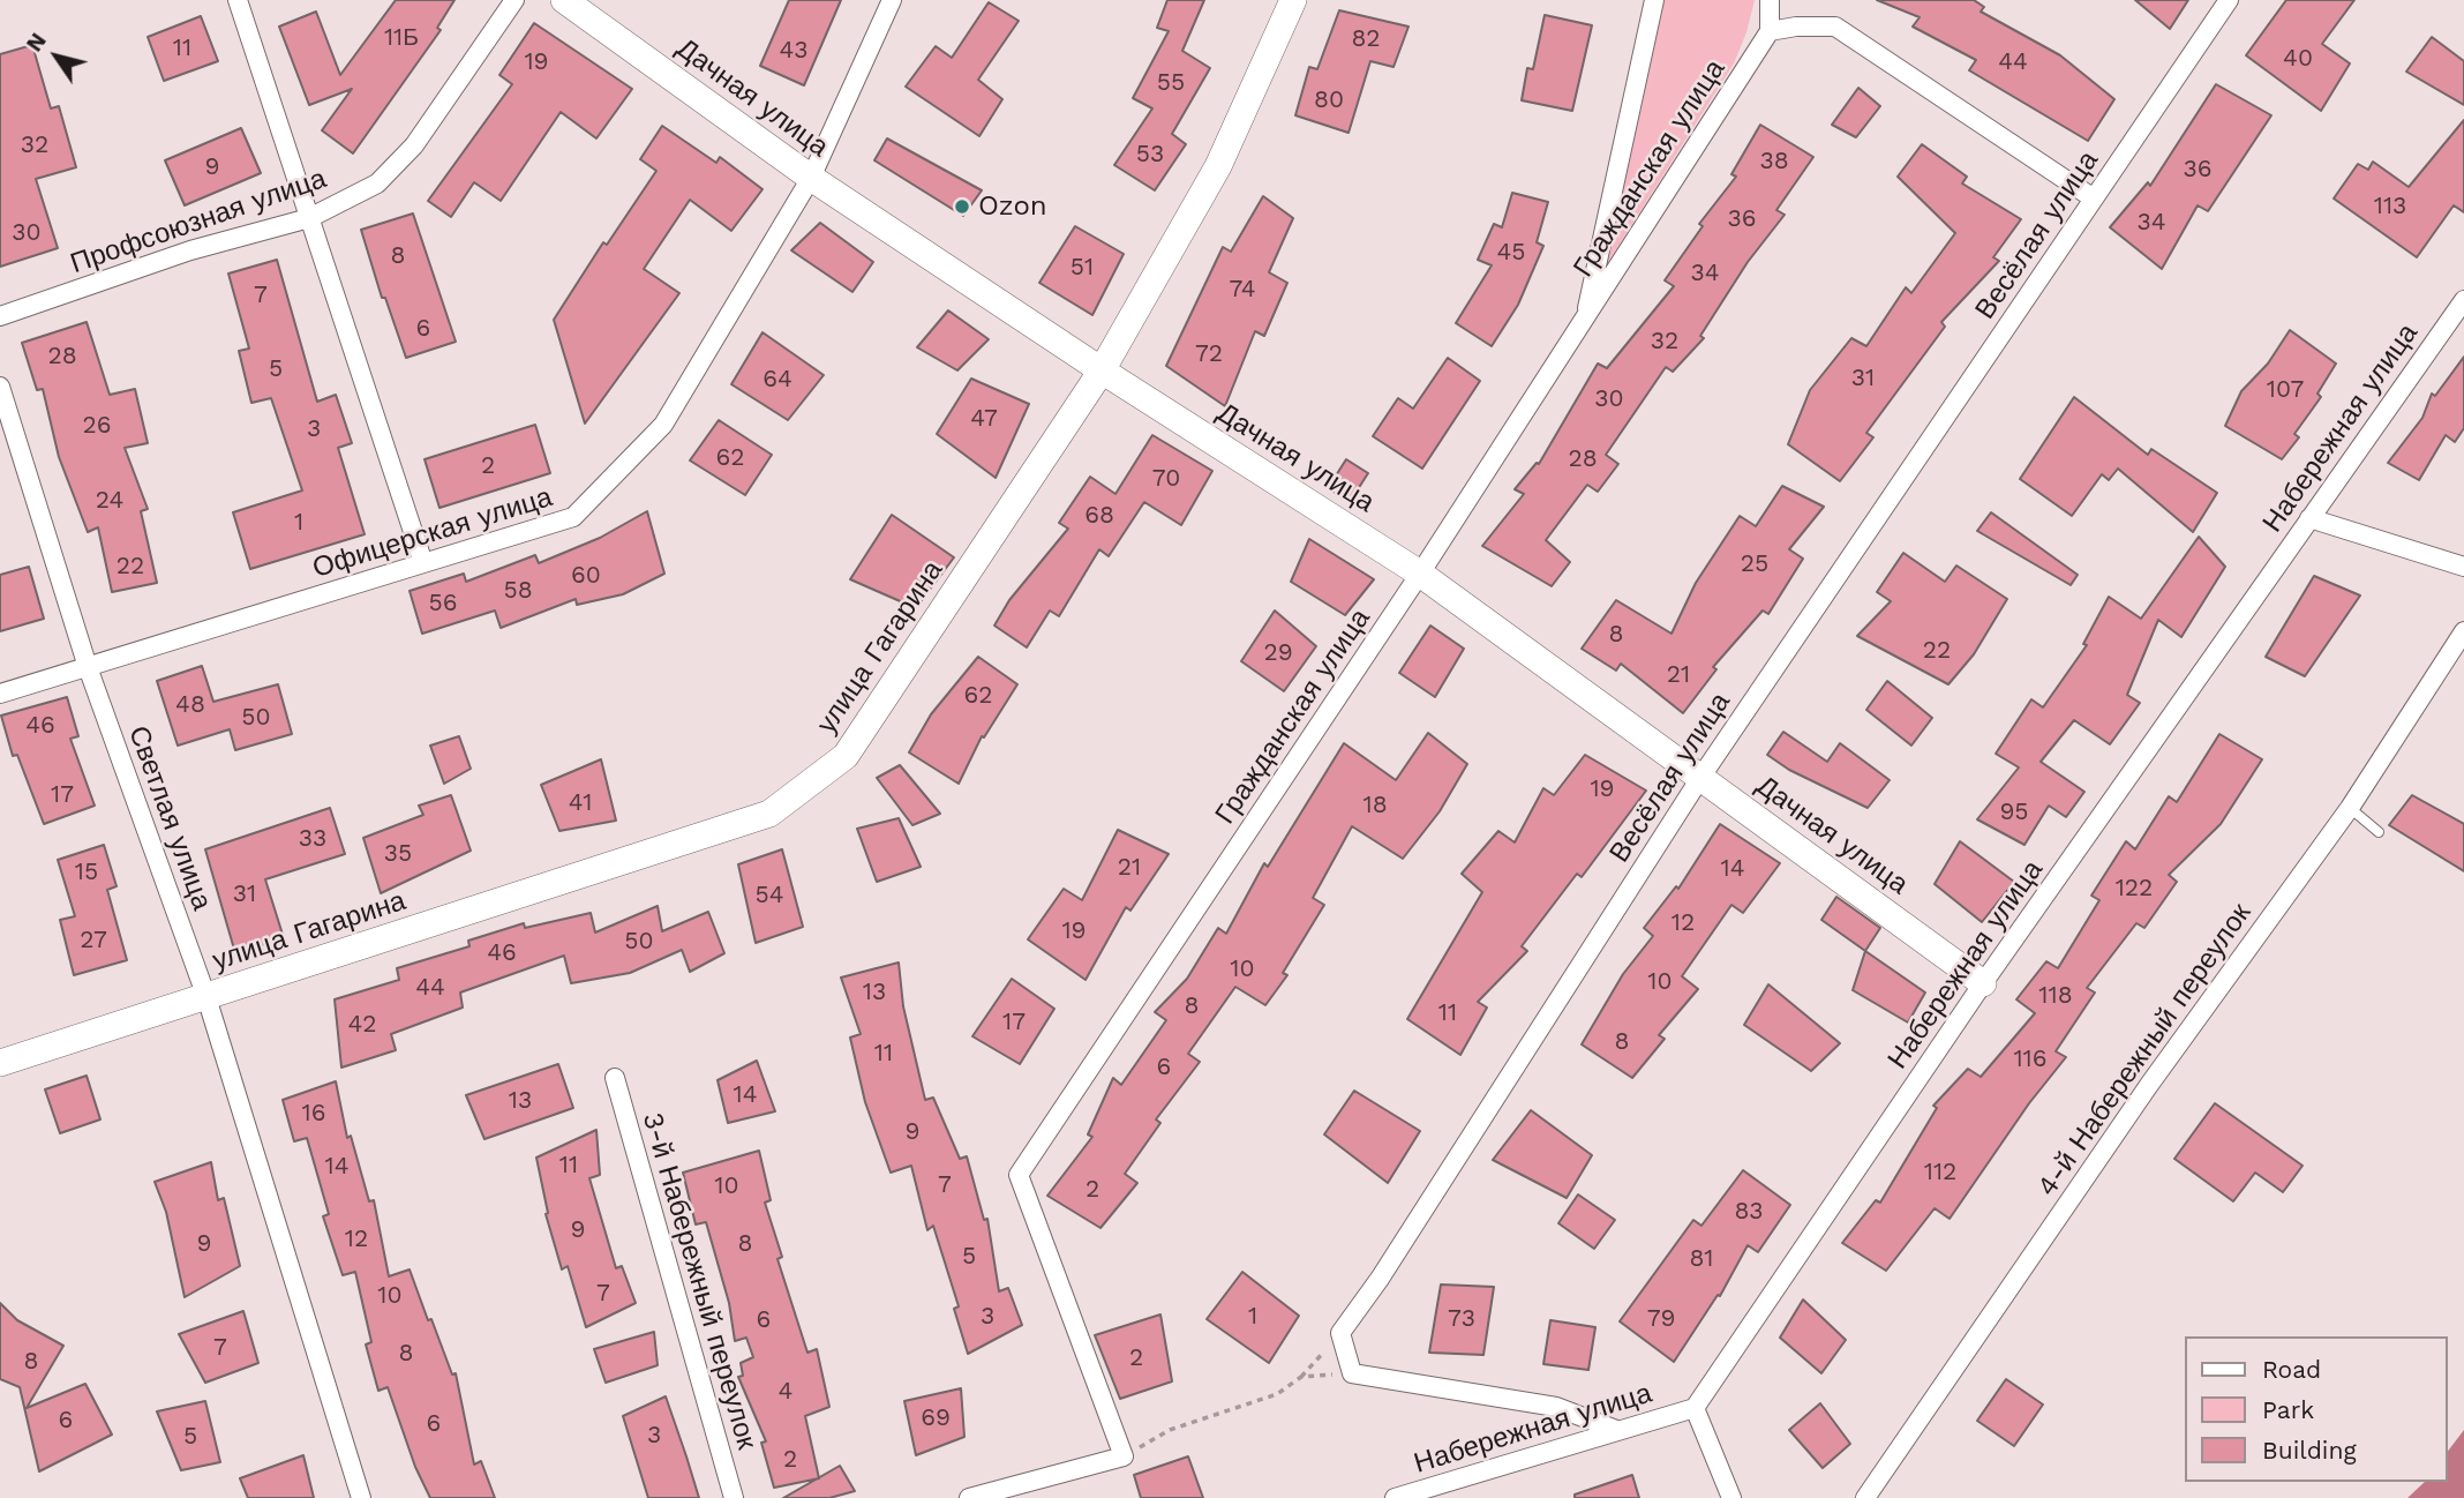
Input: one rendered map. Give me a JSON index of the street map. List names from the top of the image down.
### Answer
{
  "streets": {
    "main road": ["Дачная улица", "улица Гагарина"],
    "street": [
      "Гражданская улица",
      "Профсоюзная улица",
      "Весёлая улица",
      "Набережная улица",
      "Офицерская улица",
      "Светлая улица",
      "4-й Набережный переулок",
      "3-й Набережный переулок"
    ]
  },
  "crossings": [
    ["Дачная улица", "Гражданская улица"],
    ["Дачная улица", "Весёлая улица"],
    ["Дачная улица", "Набережная улица"],
    ["Дачная улица", "Офицерская улица"],
    ["Дачная улица", "улица Гагарина"],
    ["Офицерская улица", "Светлая улица"],
    ["улица Гагарина", "Светлая улица"]
  ],
  "places": ["Ozon"],
  "house_numbers": [
    "11Б",
    "82",
    "11",
    "43",
    "40",
    "19",
    "44",
    "55",
    "80",
    "32",
    "53",
    "38",
    "9",
    "36",
    "113",
    "36",
    "34",
    "30",
    "45",
    "8",
    "51",
    "34",
    "74",
    "7",
    "6",
    "32",
    "72",
    "28",
    "5",
    "31",
    "64",
    "107",
    "30",
    "47",
    "26",
    "3",
    "62",
    "28",
    "2",
    "70",
    "24",
    "68",
    "1",
    "25",
    "22",
    "60",
    "58",
    "56",
    "8",
    "22",
    "29",
    "21",
    "62",
    "48",
    "50",
    "46",
    "19",
    "17",
    "41",
    "18",
    "95",
    "33",
    "35",
    "21",
    "14",
    "15",
    "122",
    "31",
    "54",
    "12",
    "19",
    "27",
    "50",
    "46",
    "10",
    "10",
    "44",
    "13",
    "118",
    "8",
    "11",
    "17",
    "42",
    "8",
    "11",
    "116",
    "6",
    "14",
    "13",
    "16",
    "9",
    "11",
    "14",
    "112",
    "7",
    "10",
    "2",
    "83",
    "9",
    "12",
    "9",
    "8",
    "5",
    "81",
    "7",
    "10",
    "3",
    "1",
    "73",
    "79",
    "6",
    "7",
    "8",
    "2",
    "8",
    "4",
    "69",
    "6",
    "6",
    "3",
    "5",
    "2"
  ],
  "legend": ["Road", "Park", "Building"],
  "north": "top left"
}
